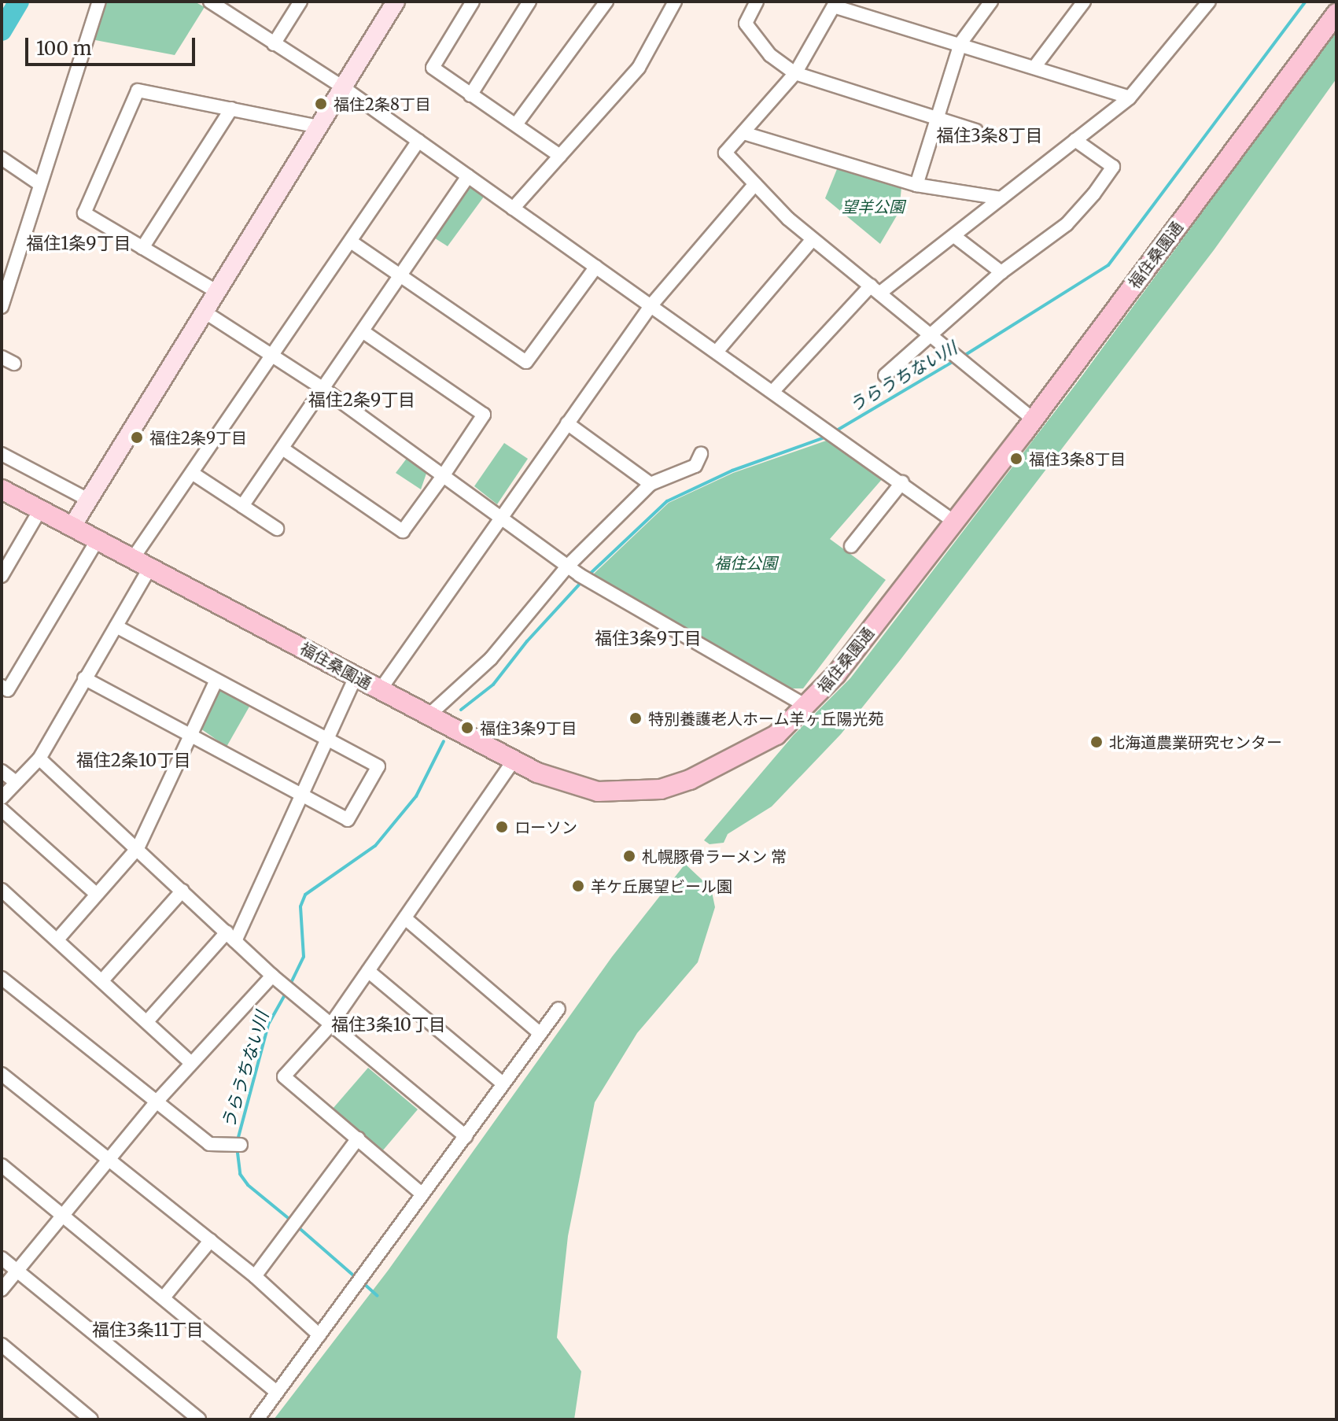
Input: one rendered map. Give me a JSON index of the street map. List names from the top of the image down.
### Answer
{
  "streets": {
    "main road": ["福住桑園通"]
  },
  "districts": [
    "福住3条8丁目",
    "福住1条9丁目",
    "福住2条9丁目",
    "福住3条9丁目",
    "福住2条10丁目",
    "福住3条10丁目",
    "福住3条11丁目"
  ],
  "water": ["うらうちない川"],
  "parks": ["望羊公園", "福住公園"],
  "places": [
    "福住2条8丁目",
    "福住2条9丁目",
    "福住3条8丁目",
    "特別養護老人ホーム羊ヶ丘陽光苑",
    "福住3条9丁目",
    "北海道農業研究センター",
    "ローソン",
    "札幌豚骨ラーメン 常",
    "羊ケ丘展望ビール園"
  ],
  "scale_bar": "100 m"
}
